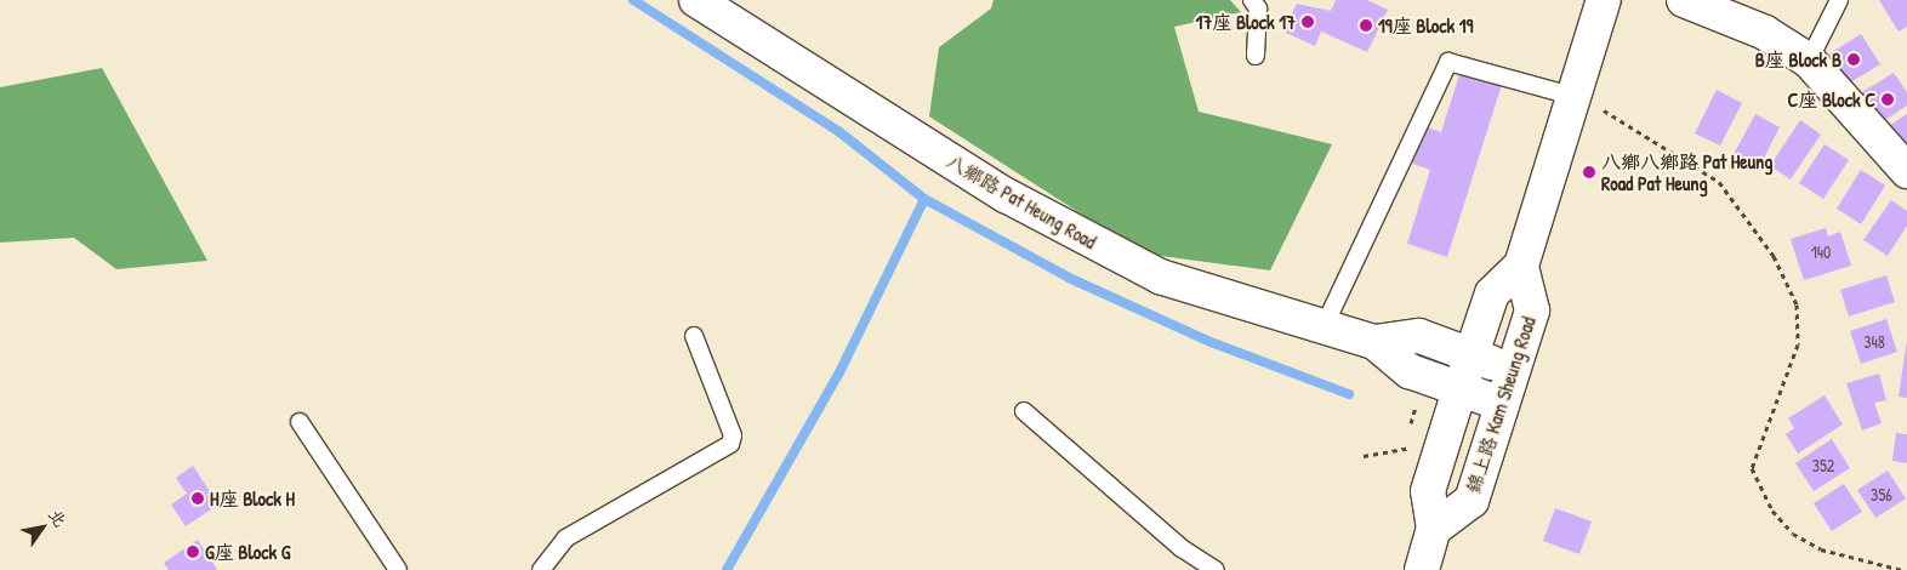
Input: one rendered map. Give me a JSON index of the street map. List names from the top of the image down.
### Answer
{
  "streets": {
    "main road": ["八鄉路 Pat Heung Road", "錦上路 Kam Sheung Road"]
  },
  "crossings": [
    ["八鄉路 Pat Heung Road", "錦上路 Kam Sheung Road"]
  ],
  "places": [
    "17座 Block 17",
    "19座 Block 19",
    "B座 Block B",
    "C座 Block C",
    "八鄉八鄉路 Pat Heung Road Pat Heung",
    "H座 Block H",
    "G座 Block G"
  ],
  "house_numbers": [
    "140",
    "348",
    "352",
    "356"
  ],
  "north": "top right"
}
